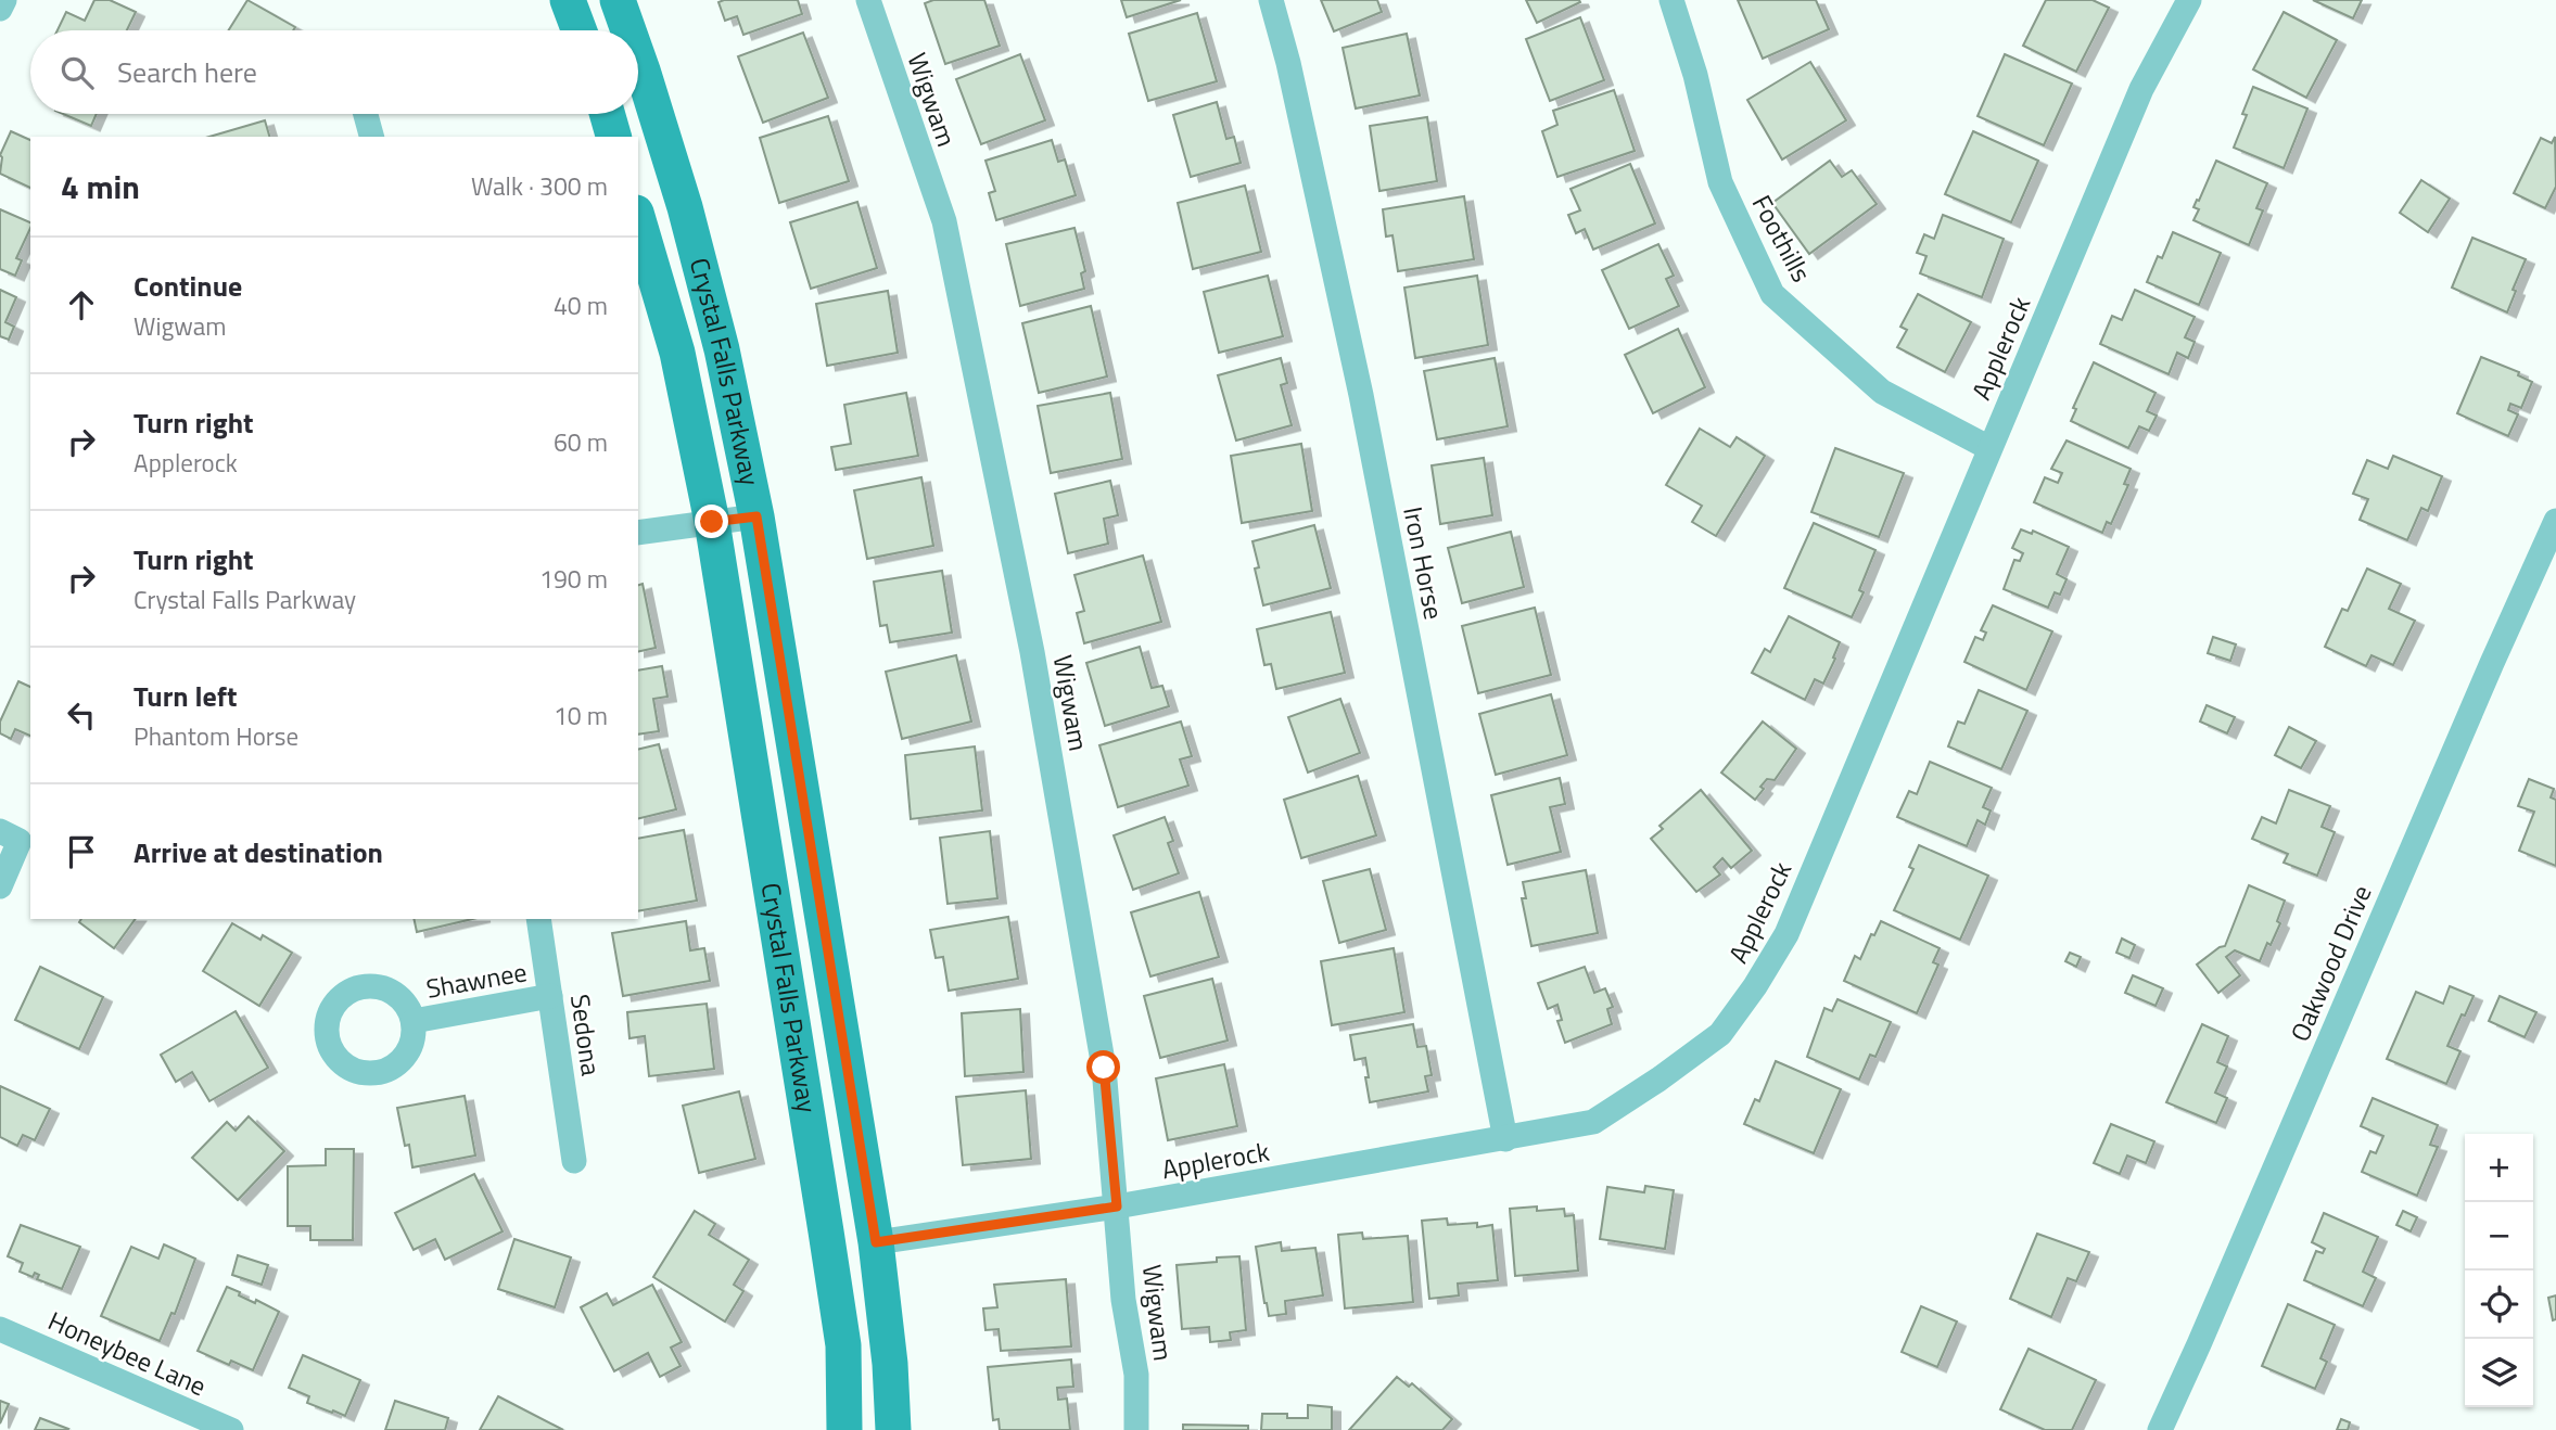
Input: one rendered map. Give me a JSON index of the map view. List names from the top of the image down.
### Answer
{
  "streets": {
    "main road": ["Crystal Falls Parkway"],
    "street": [
      "Wigwam",
      "Foothills",
      "Applerock",
      "Iron Horse",
      "Oakwood Drive",
      "Shawnee",
      "Sedona",
      "Honeybee Lane"
    ]
  },
  "crossings": [
    ["Wigwam", "Applerock"],
    ["Foothills", "Applerock"],
    ["Applerock", "Crystal Falls Parkway"],
    ["Applerock", "Iron Horse"],
    ["Shawnee", "Sedona"]
  ],
  "page": {
    "search": "Search here",
    "heading": ["4 min", "Walk · 300 m"],
    "list": [
      ["Continue", "Wigwam", "40 m"],
      ["Turn right", "Applerock", "60 m"],
      ["Turn right", "Crystal Falls Parkway", "190 m"],
      ["Turn left", "Phantom Horse", "10 m"],
      "Arrive at destination"
    ],
    "map_buttons": ["+", "−"]
  }
}
